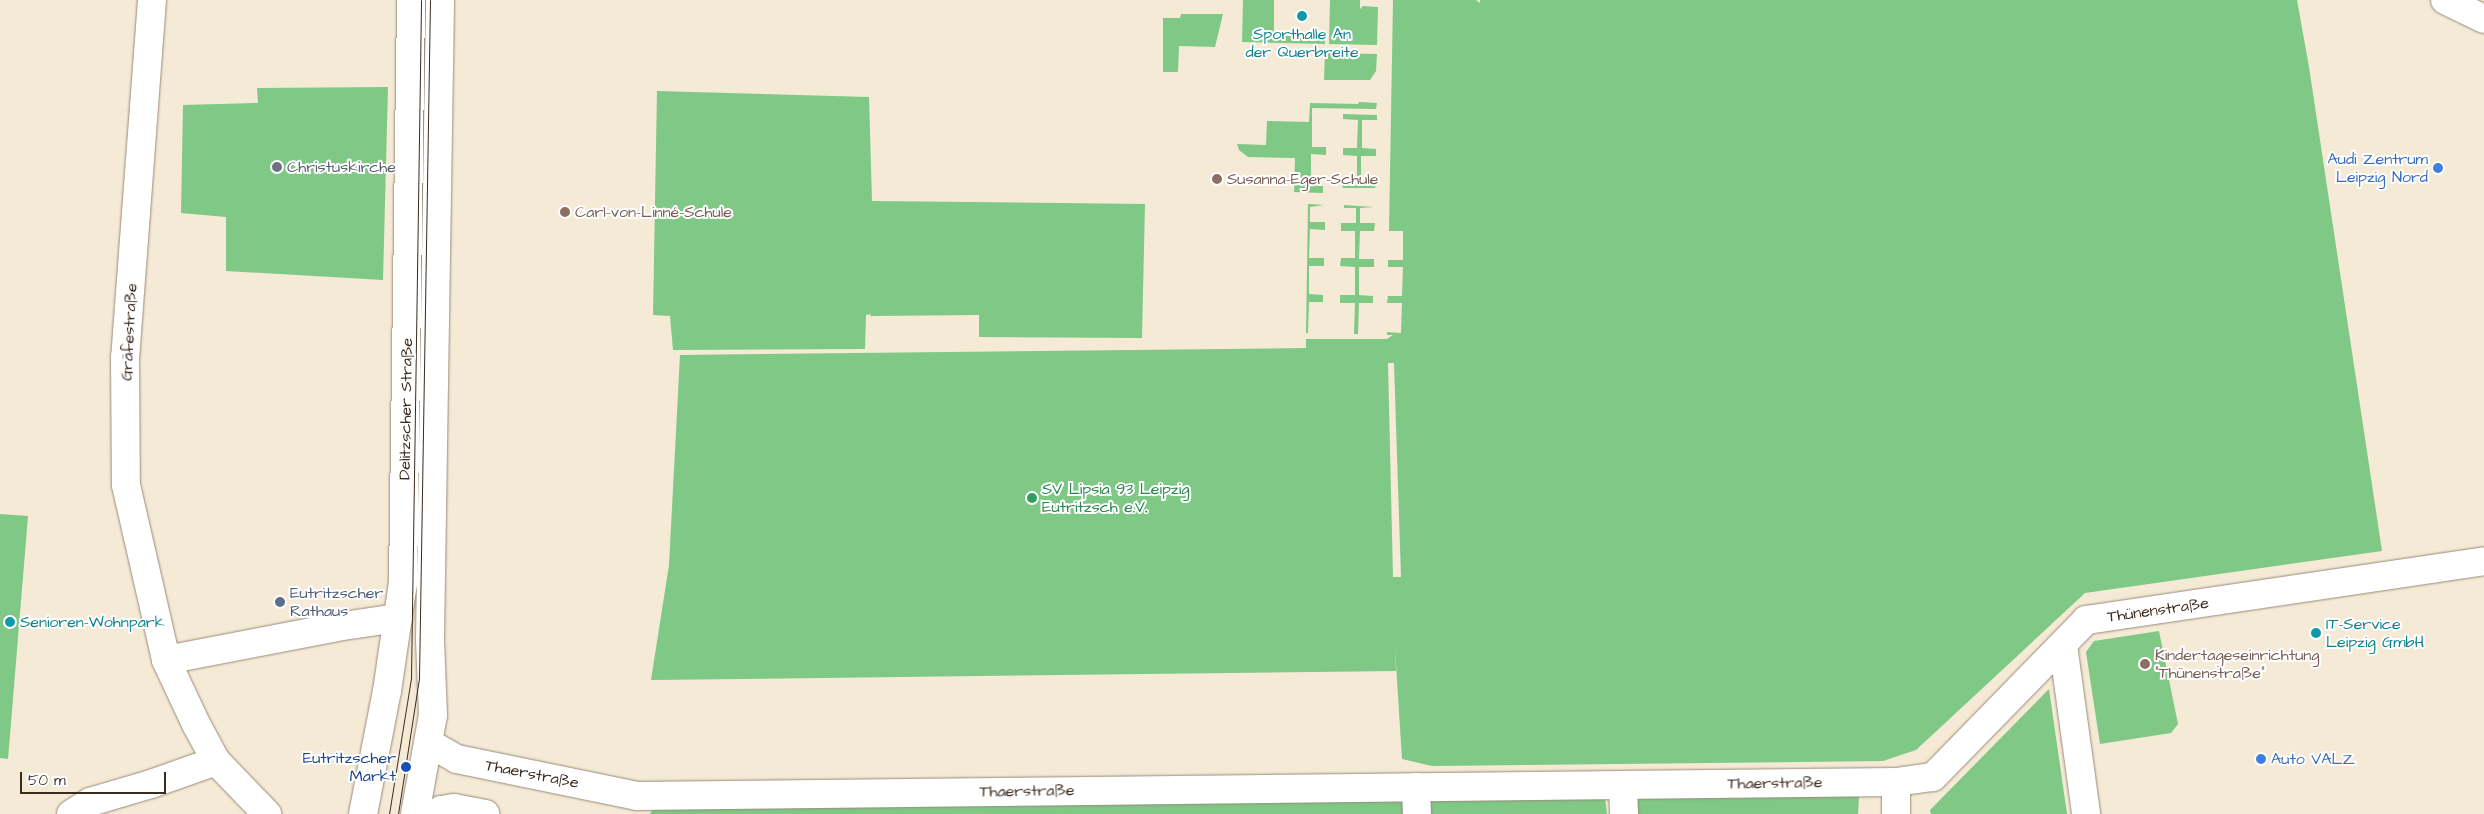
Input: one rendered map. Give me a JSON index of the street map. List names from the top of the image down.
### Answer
{
  "streets": {
    "main road": [
      "Gräfestraße",
      "Delitzscher Straße",
      "Thünenstraße",
      "Thaerstraße"
    ]
  },
  "crossings": [
    ["Delitzscher Straße", "Thaerstraße"],
    ["Thünenstraße", "Thaerstraße"]
  ],
  "places": [
    "Sporthalle An der Querbreite",
    "Christuskirche",
    "Audi Zentrum Leipzig Nord",
    "Susanna-Eger-Schule",
    "Carl-von-Linné-Schule",
    "SV Lipsia 93 Leipzig Eutritzsch e.V.",
    "Eutritzscher Rathaus",
    "Senioren-Wohnpark",
    "IT-Service Leipzig GmbH",
    "Kindertageseinrichtung “Thünenstraße”",
    "Auto VALZ",
    "Eutritzscher Markt"
  ],
  "scale_bar": "50 m"
}
